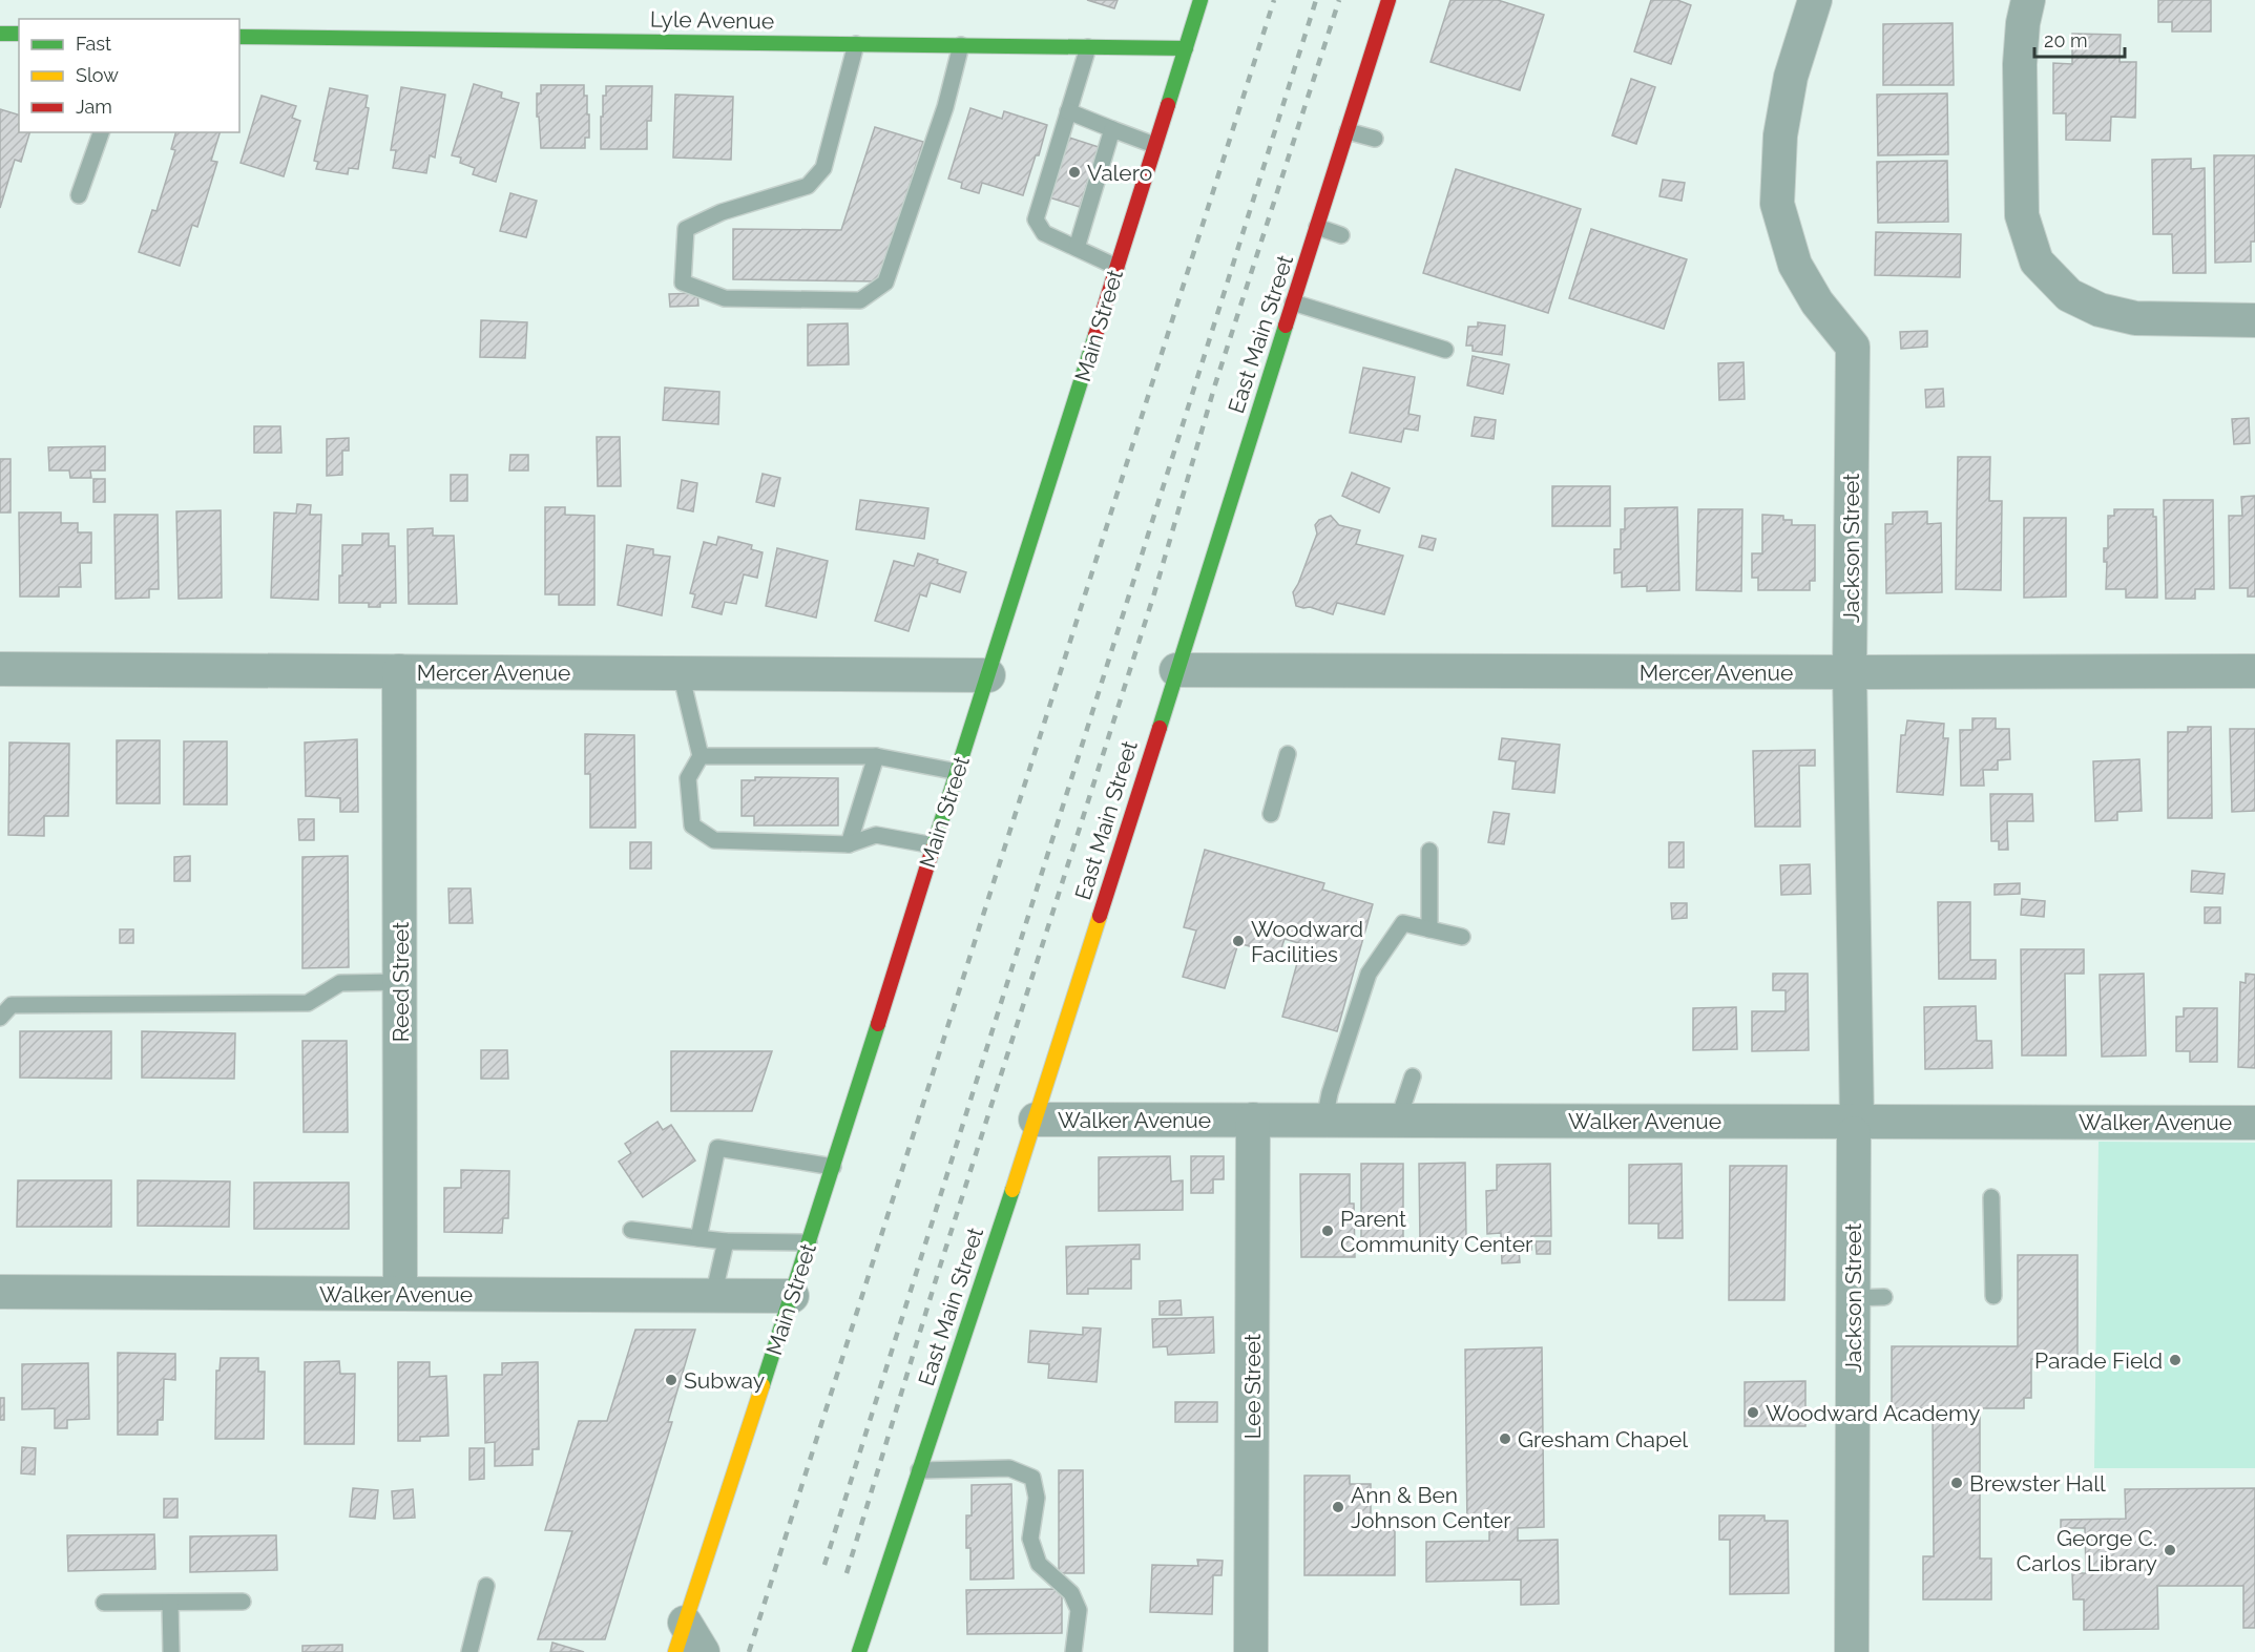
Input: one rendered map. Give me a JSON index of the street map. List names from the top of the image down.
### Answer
{
  "streets": {
    "street": [
      "Lyle Avenue",
      "Main Street",
      "East Main Street",
      "Jackson Street",
      "Mercer Avenue",
      "Reed Street",
      "Walker Avenue",
      "Lee Street"
    ]
  },
  "crossings": [
    ["Lyle Avenue", "Main Street"],
    ["Main Street", "Mercer Avenue"],
    ["Main Street", "Walker Avenue"],
    ["East Main Street", "Mercer Avenue"],
    ["East Main Street", "Walker Avenue"],
    ["Jackson Street", "Mercer Avenue"],
    ["Jackson Street", "Walker Avenue"],
    ["Mercer Avenue", "Reed Street"],
    ["Reed Street", "Walker Avenue"],
    ["Walker Avenue", "Lee Street"]
  ],
  "places": [
    "Valero",
    "Woodward Facilities",
    "Parent Community Center",
    "Parade Field",
    "Subway",
    "Woodward Academy",
    "Gresham Chapel",
    "Brewster Hall",
    "Ann & Ben Johnson Center",
    "George C. Carlos Library"
  ],
  "legend": ["Fast", "Slow", "Jam"],
  "scale_bar": "20 m"
}
